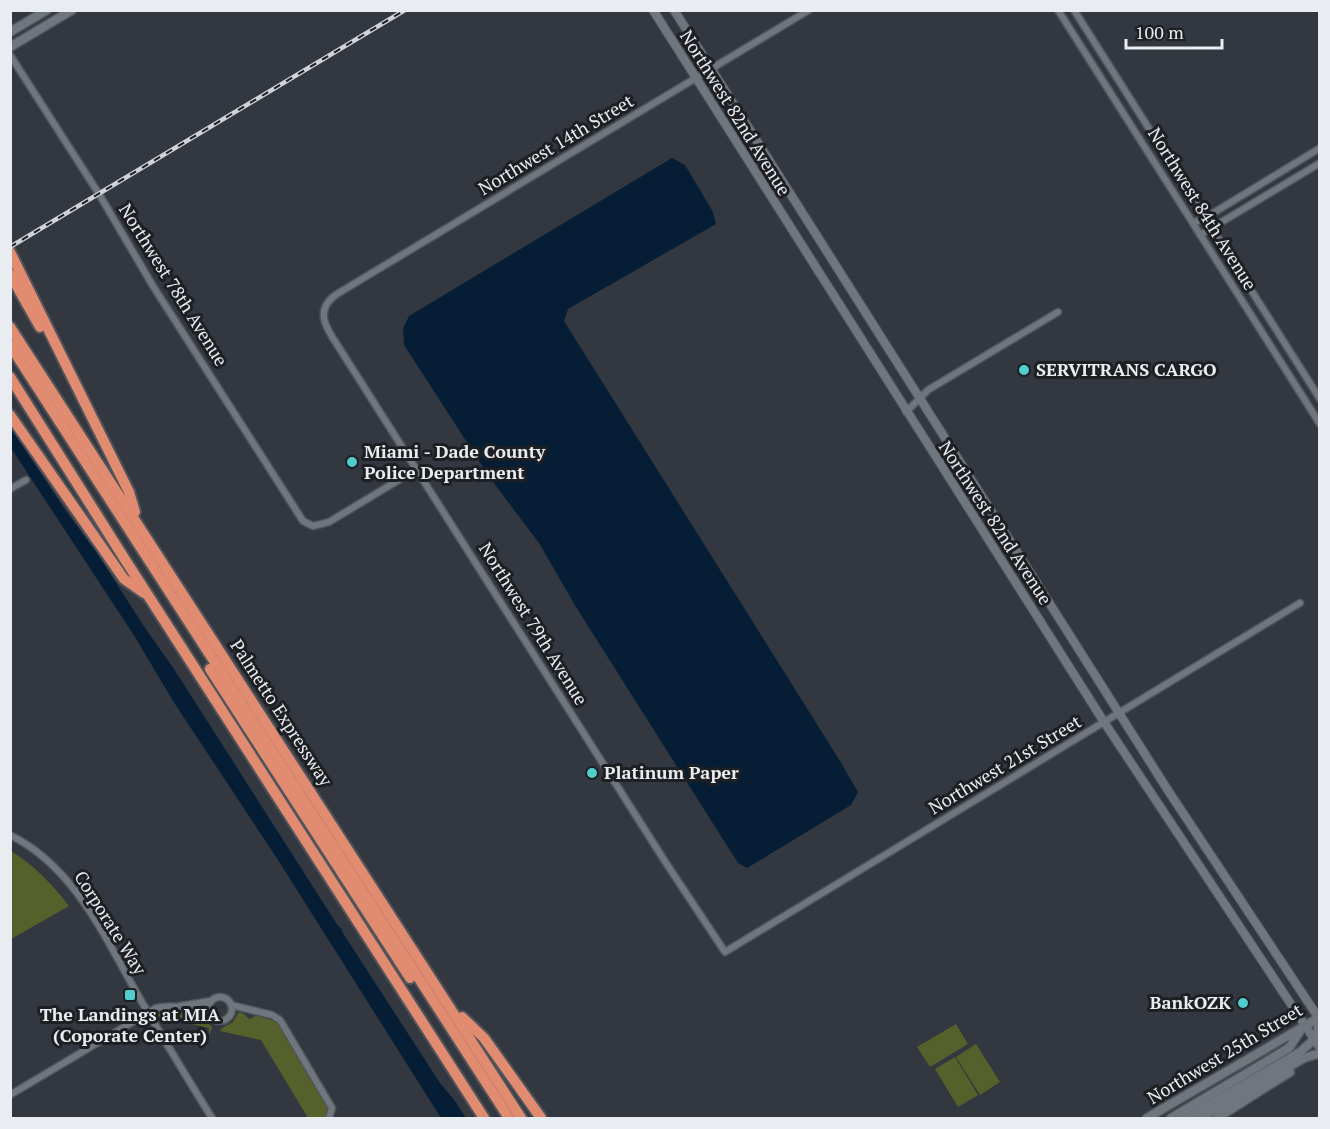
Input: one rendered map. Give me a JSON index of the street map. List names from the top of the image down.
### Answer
{
  "streets": {
    "highway": ["Palmetto Expressway"],
    "main road": ["Northwest 25th Street"],
    "street": [
      "Northwest 82nd Avenue",
      "Northwest 14th Street",
      "Northwest 84th Avenue",
      "Northwest 78th Avenue",
      "Northwest 79th Avenue",
      "Northwest 21st Street",
      "Corporate Way"
    ]
  },
  "crossings": [
    ["Northwest 82nd Avenue", "Northwest 14th Street"],
    ["Northwest 82nd Avenue", "Northwest 21st Street"],
    ["Northwest 82nd Avenue", "Northwest 25th Street"],
    ["Northwest 14th Street", "Northwest 79th Avenue"],
    ["Northwest 78th Avenue", "Northwest 79th Avenue"],
    ["Northwest 79th Avenue", "Northwest 21st Street"]
  ],
  "places": {
    "other": [
      "SERVITRANS CARGO",
      "Miami - Dade County Police Department",
      "Platinum Paper",
      "BankOZK"
    ],
    "transit": ["The Landings at MIA (Coporate Center)"]
  },
  "scale_bar": "100 m"
}
